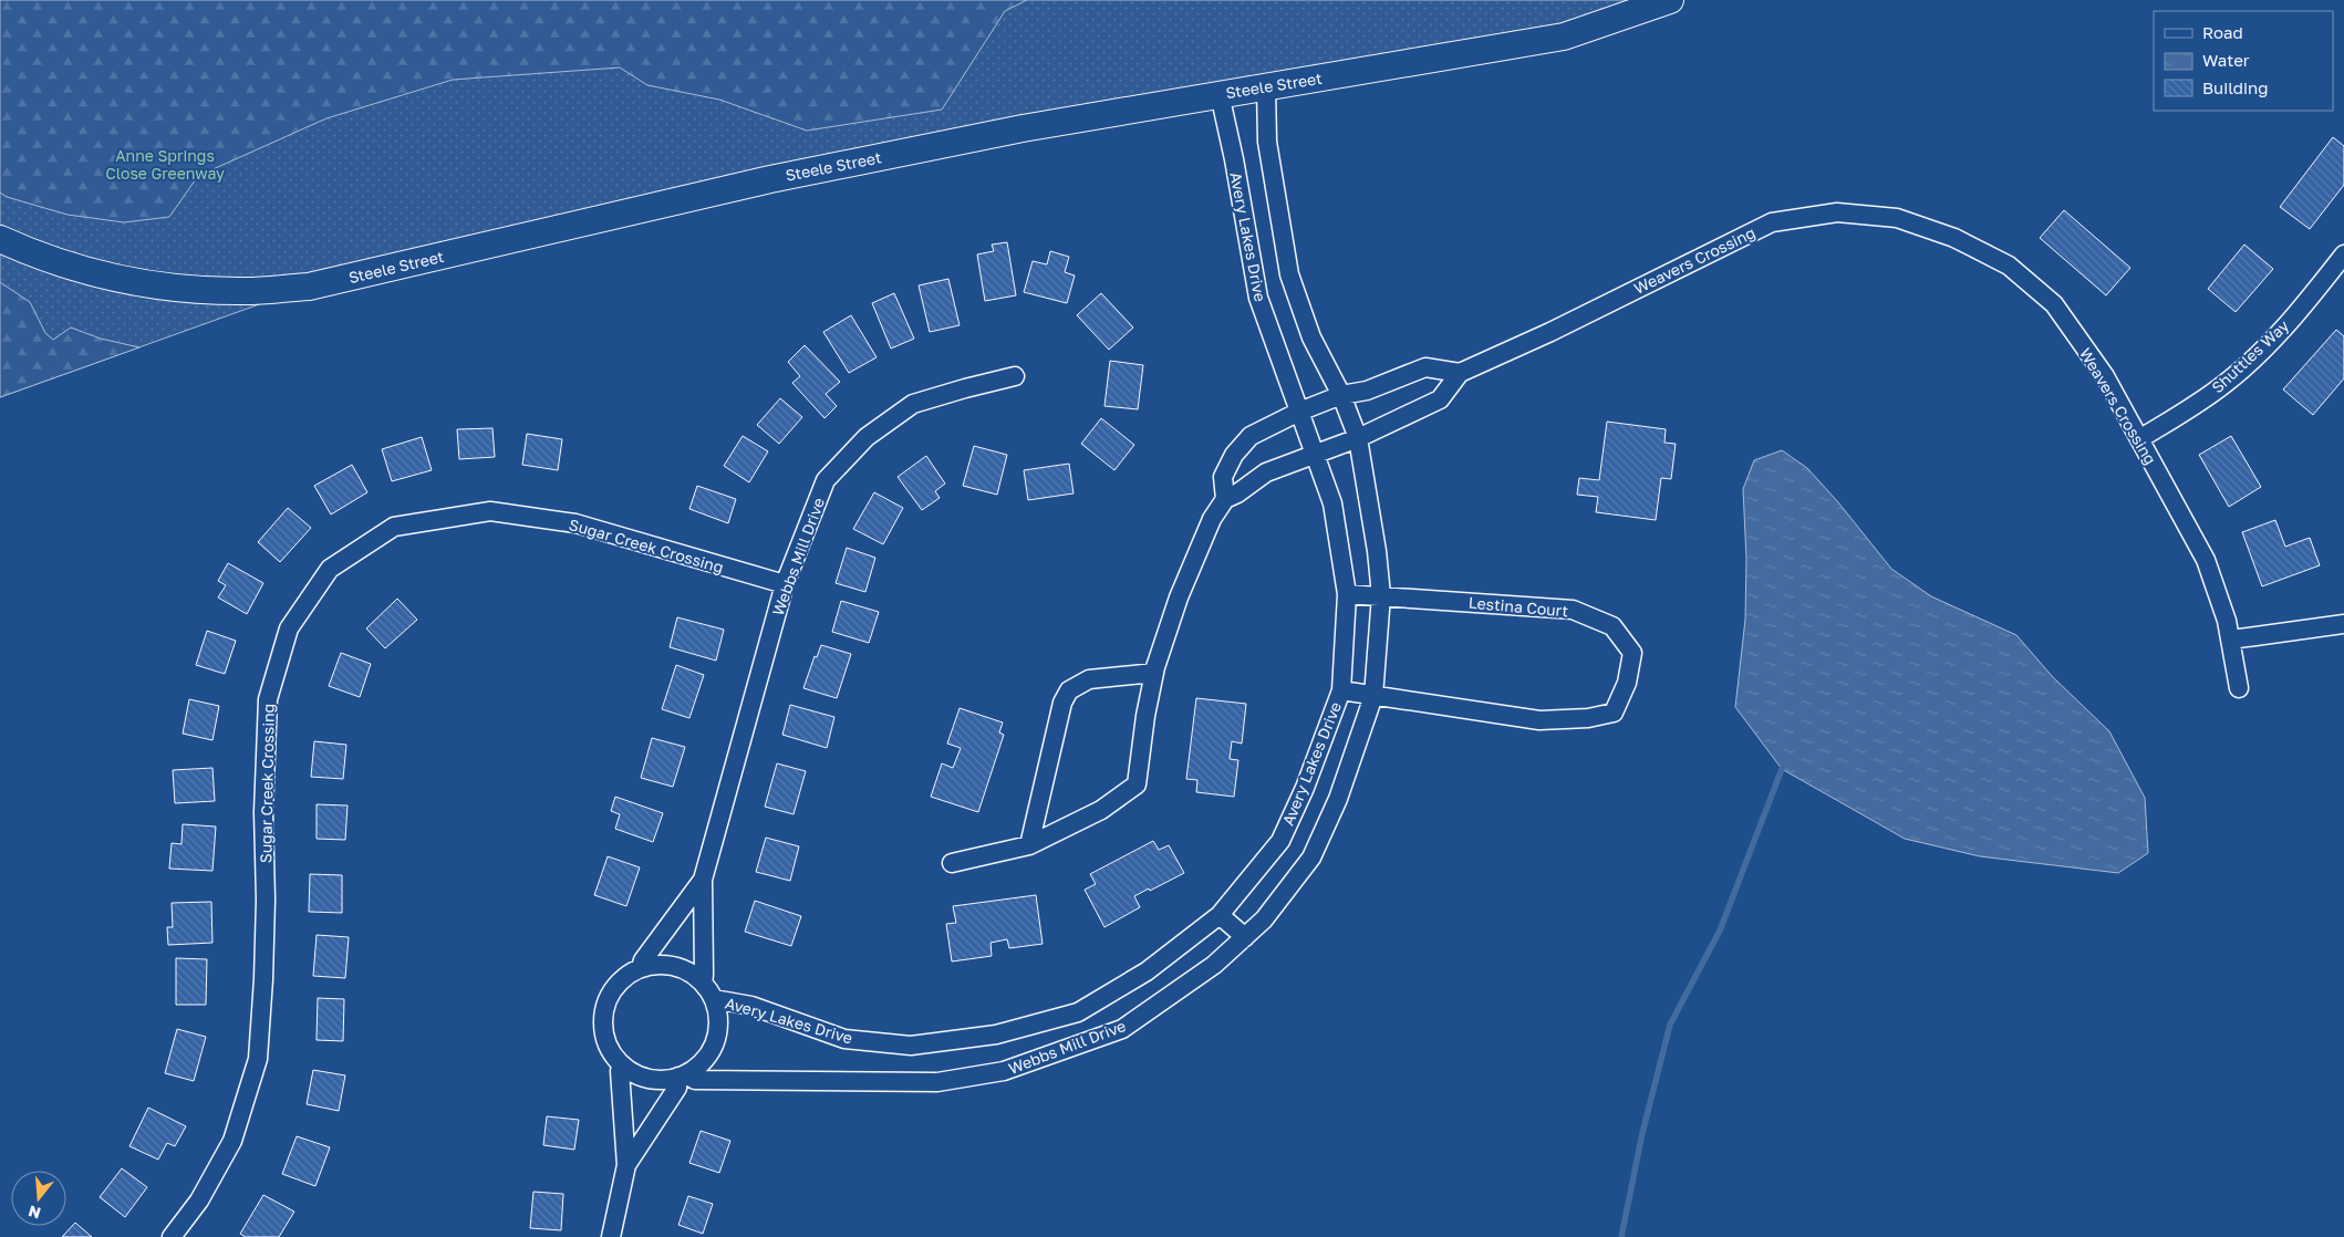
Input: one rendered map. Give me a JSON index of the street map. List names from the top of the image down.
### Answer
{
  "streets": {
    "street": [
      "Steele Street",
      "Avery Lakes Drive",
      "Weavers Crossing",
      "Shuttles Way",
      "Sugar Creek Crossing",
      "Webbs Mill Drive",
      "Lestina Court"
    ]
  },
  "crossings": [
    ["Steele Street", "Avery Lakes Drive"],
    ["Avery Lakes Drive", "Weavers Crossing"],
    ["Avery Lakes Drive", "Webbs Mill Drive"],
    ["Weavers Crossing", "Shuttles Way"],
    ["Sugar Creek Crossing", "Webbs Mill Drive"],
    ["Webbs Mill Drive", "Lestina Court"]
  ],
  "parks": ["Anne Springs Close Greenway"],
  "legend": ["Road", "Water", "Building"],
  "north": "bottom"
}
